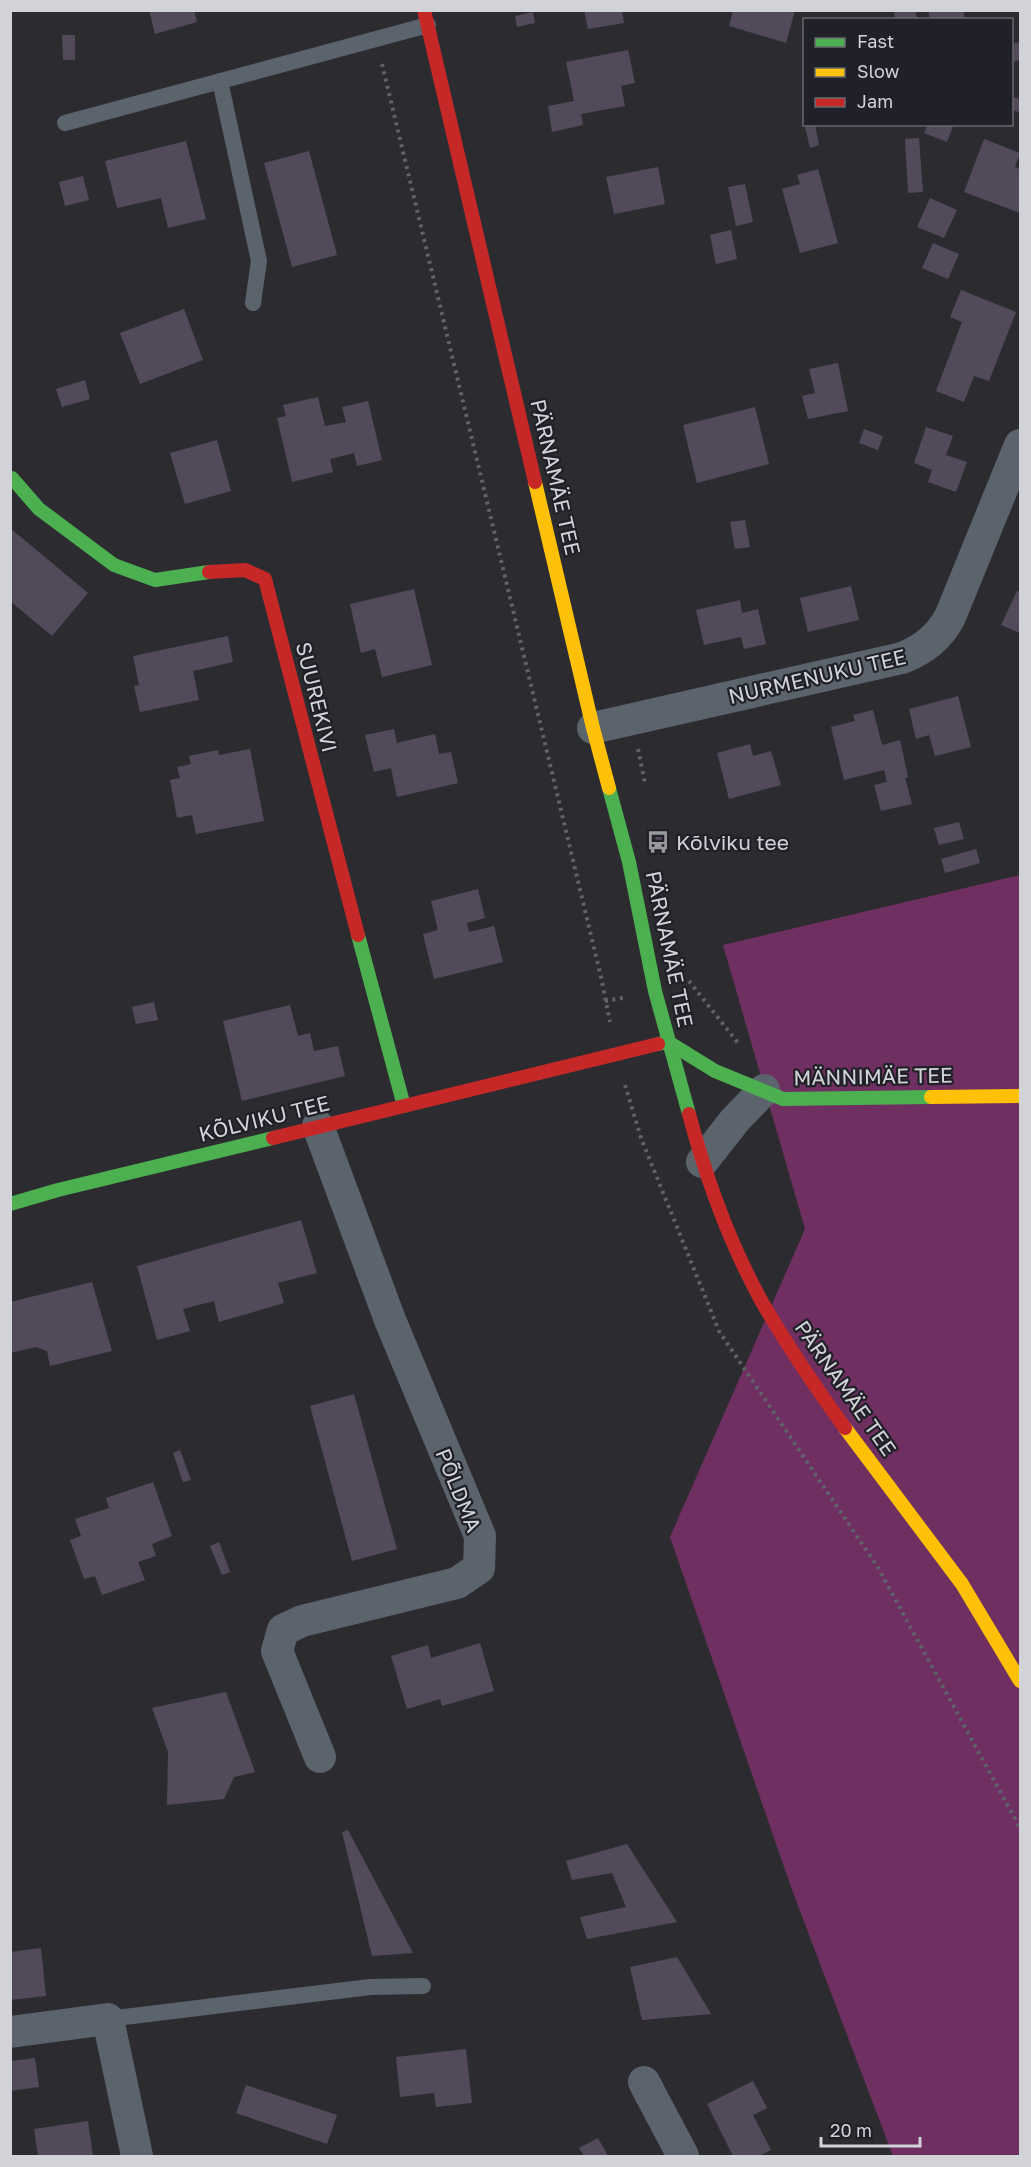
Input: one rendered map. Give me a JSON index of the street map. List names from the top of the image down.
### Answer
{
  "streets": {
    "street": [
      "PÄRNAMÄE TEE",
      "NURMENUKU TEE",
      "SUUREKIVI",
      "MÄNNIMÄE TEE",
      "KÕLVIKU TEE",
      "PÕLDMA"
    ]
  },
  "crossings": [
    ["PÄRNAMÄE TEE", "NURMENUKU TEE"],
    ["PÄRNAMÄE TEE", "MÄNNIMÄE TEE"],
    ["PÄRNAMÄE TEE", "KÕLVIKU TEE"],
    ["SUUREKIVI", "KÕLVIKU TEE"],
    ["MÄNNIMÄE TEE", "KÕLVIKU TEE"],
    ["KÕLVIKU TEE", "PÕLDMA"]
  ],
  "places": {
    "bus stop": ["Kõlviku tee"]
  },
  "legend": ["Fast", "Slow", "Jam"],
  "scale_bar": "20 m"
}
